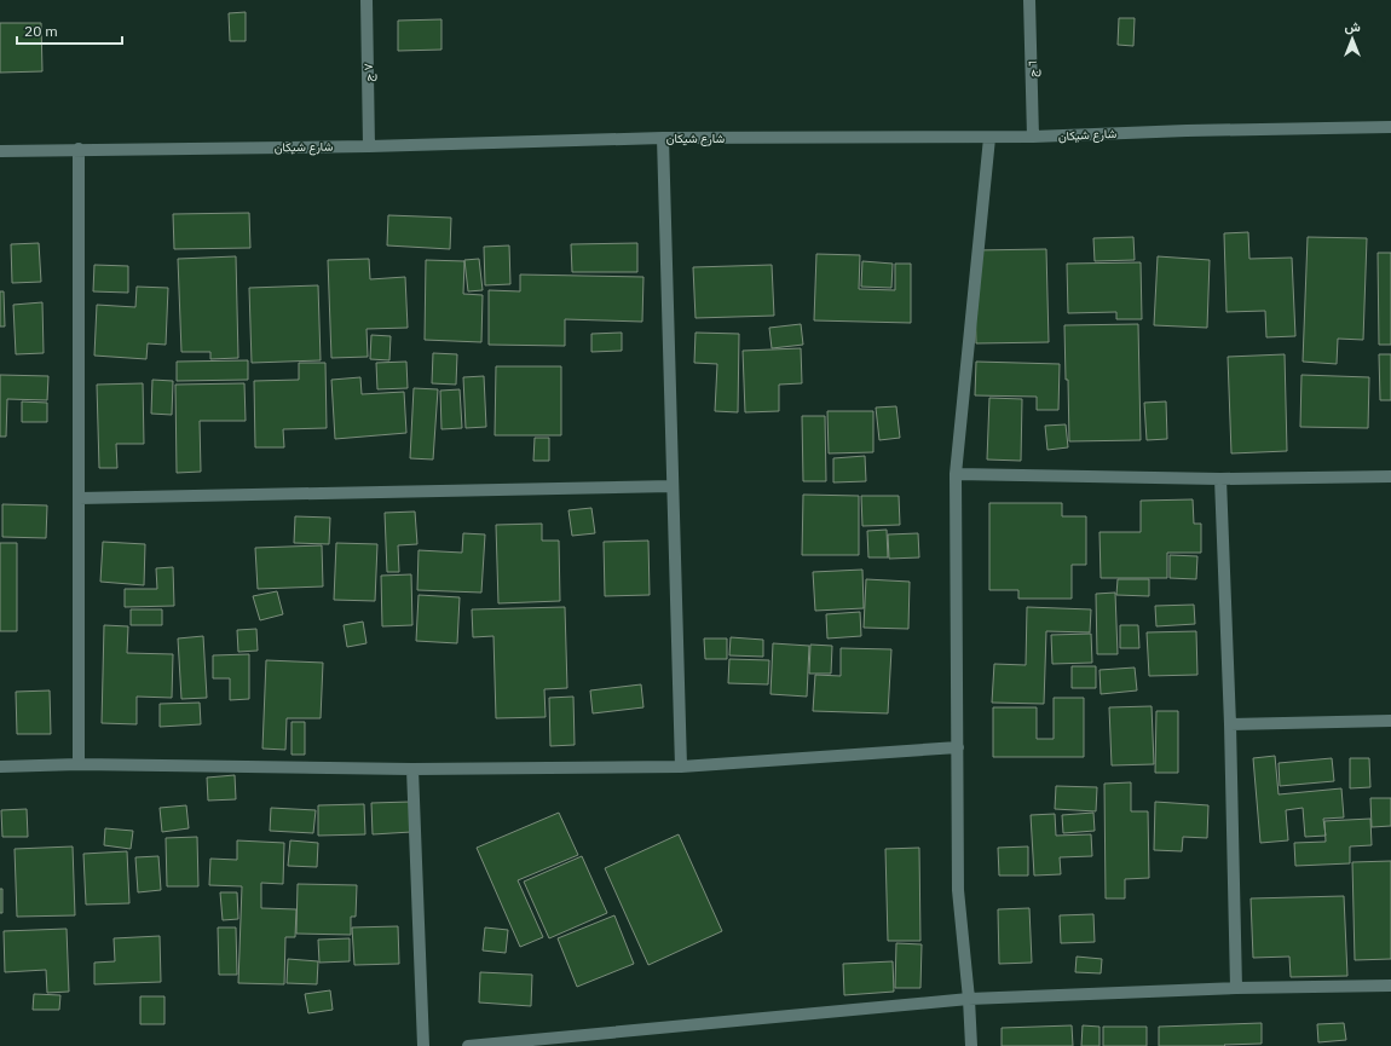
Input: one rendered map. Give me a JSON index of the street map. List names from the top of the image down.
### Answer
{
  "streets": {
    "street": ["٦ ج", "٧ ج", "شارع شيكان"]
  },
  "crossings": [
    ["٦ ج", "شارع شيكان"],
    ["٧ ج", "شارع شيكان"]
  ],
  "scale_bar": "20 m",
  "north": "top"
}
